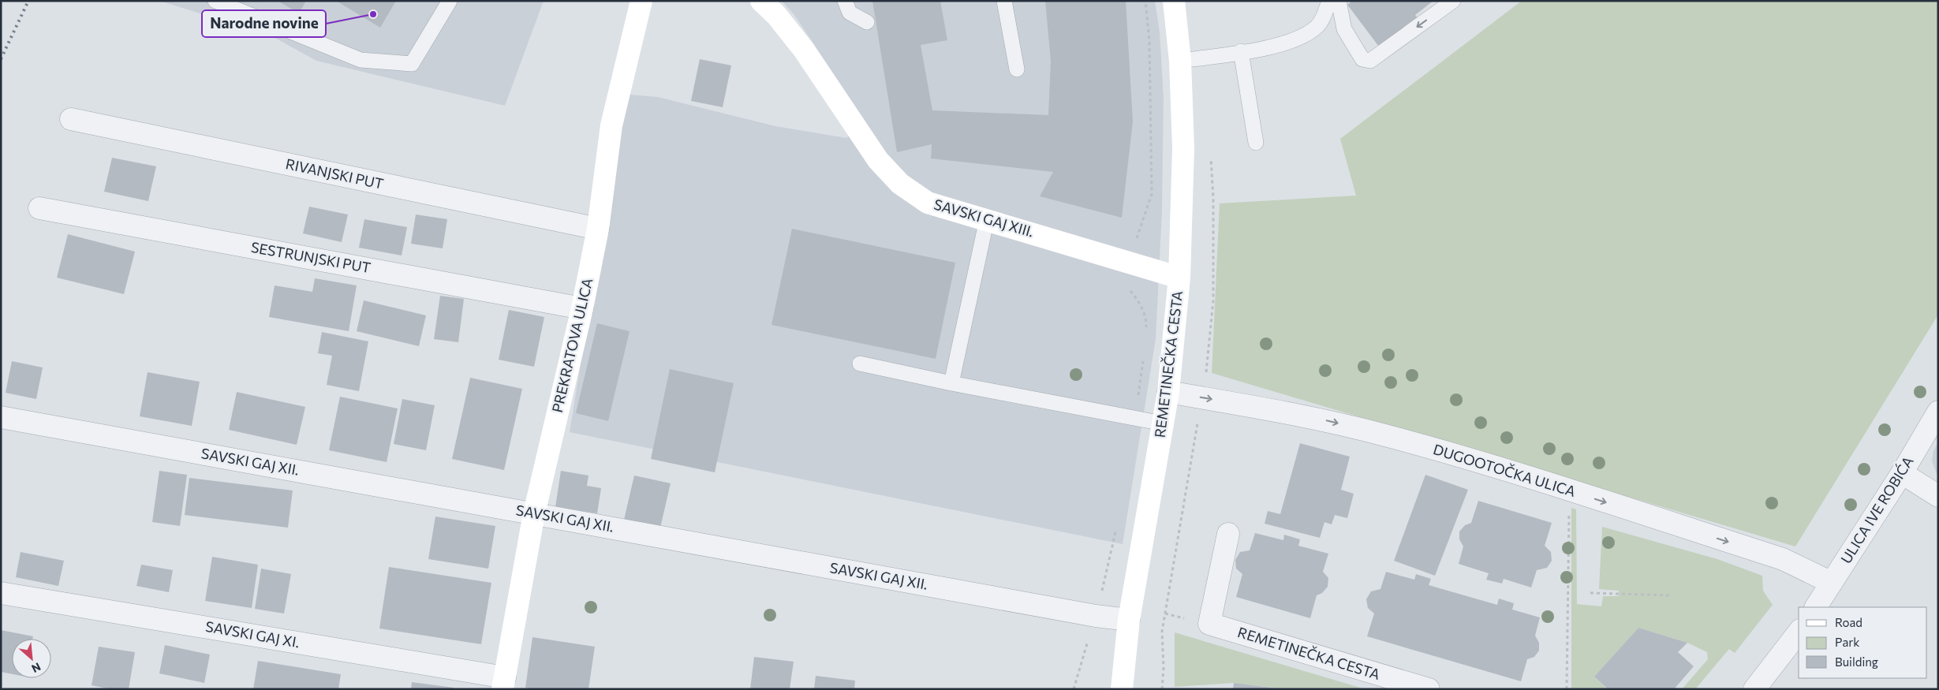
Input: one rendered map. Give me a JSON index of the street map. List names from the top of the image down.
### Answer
{
  "streets": {
    "street": [
      "RIVANJSKI PUT",
      "SAVSKI GAJ XIII.",
      "SESTRUNJSKI PUT",
      "PREKRATOVA ULICA",
      "REMETINEČKA CESTA",
      "SAVSKI GAJ XII.",
      "DUGOOTOČKA ULICA",
      "ULICA IVE ROBIĆA",
      "SAVSKI GAJ XI."
    ]
  },
  "crossings": [
    ["RIVANJSKI PUT", "PREKRATOVA ULICA"],
    ["SAVSKI GAJ XIII.", "REMETINEČKA CESTA"],
    ["SESTRUNJSKI PUT", "PREKRATOVA ULICA"],
    ["PREKRATOVA ULICA", "SAVSKI GAJ XII."],
    ["PREKRATOVA ULICA", "SAVSKI GAJ XI."],
    ["REMETINEČKA CESTA", "SAVSKI GAJ XII."],
    ["REMETINEČKA CESTA", "DUGOOTOČKA ULICA"],
    ["DUGOOTOČKA ULICA", "ULICA IVE ROBIĆA"]
  ],
  "one_way": ["DUGOOTOČKA ULICA"],
  "places": ["Narodne novine"],
  "legend": ["Road", "Park", "Building"],
  "north": "bottom right"
}
